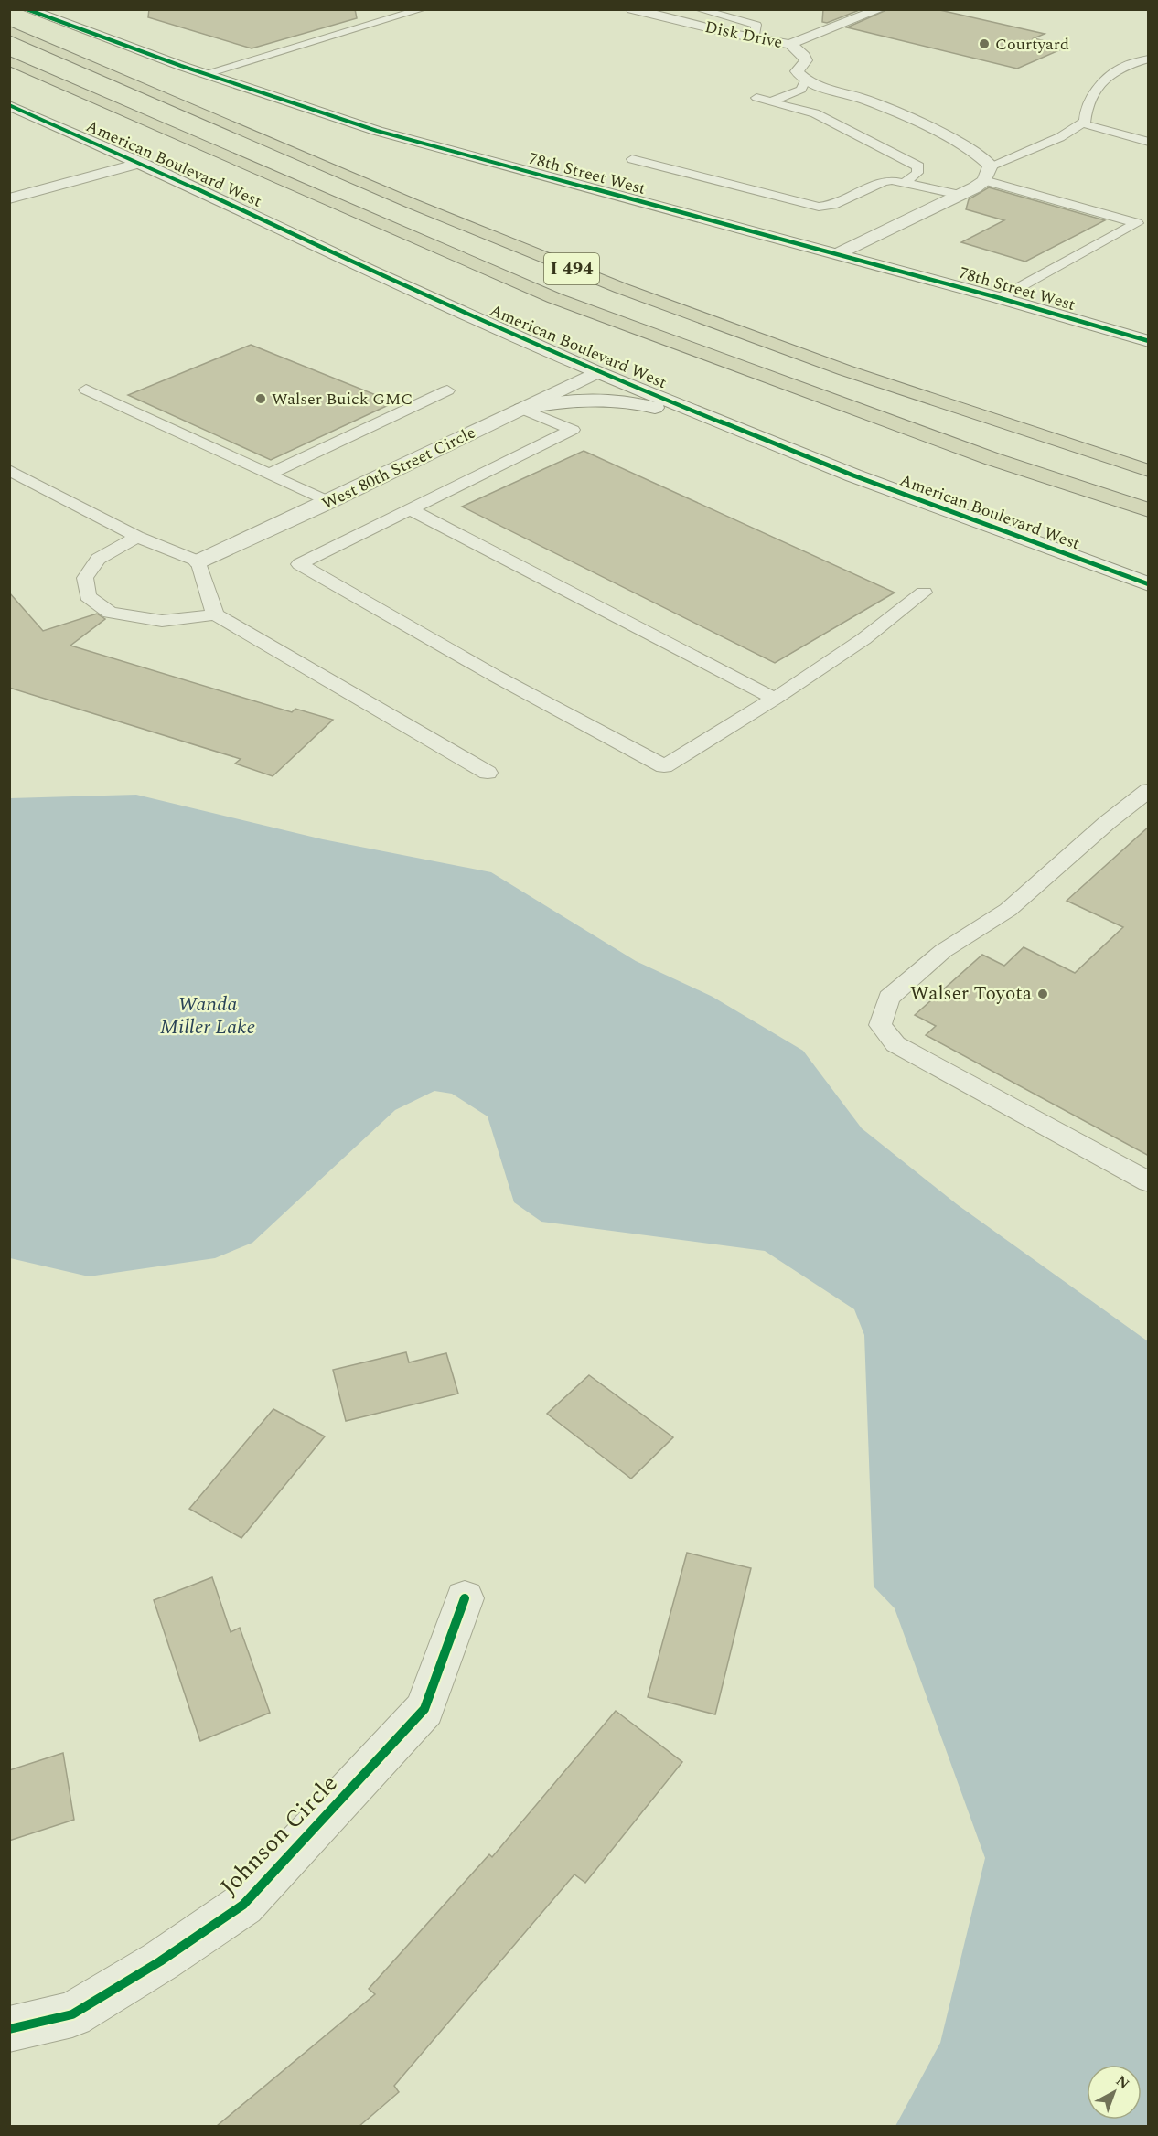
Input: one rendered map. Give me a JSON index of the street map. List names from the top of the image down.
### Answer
{
  "streets": {
    "highway": ["I 494"],
    "street": [
      "Disk Drive",
      "American Boulevard West",
      "78th Street West",
      "West 80th Street Circle",
      "Johnson Circle"
    ]
  },
  "crossings": [
    ["American Boulevard West", "West 80th Street Circle"]
  ],
  "water": ["Wanda Miller Lake"],
  "places": ["Courtyard", "Walser Buick GMC", "Walser Toyota"],
  "north": "top right"
}
